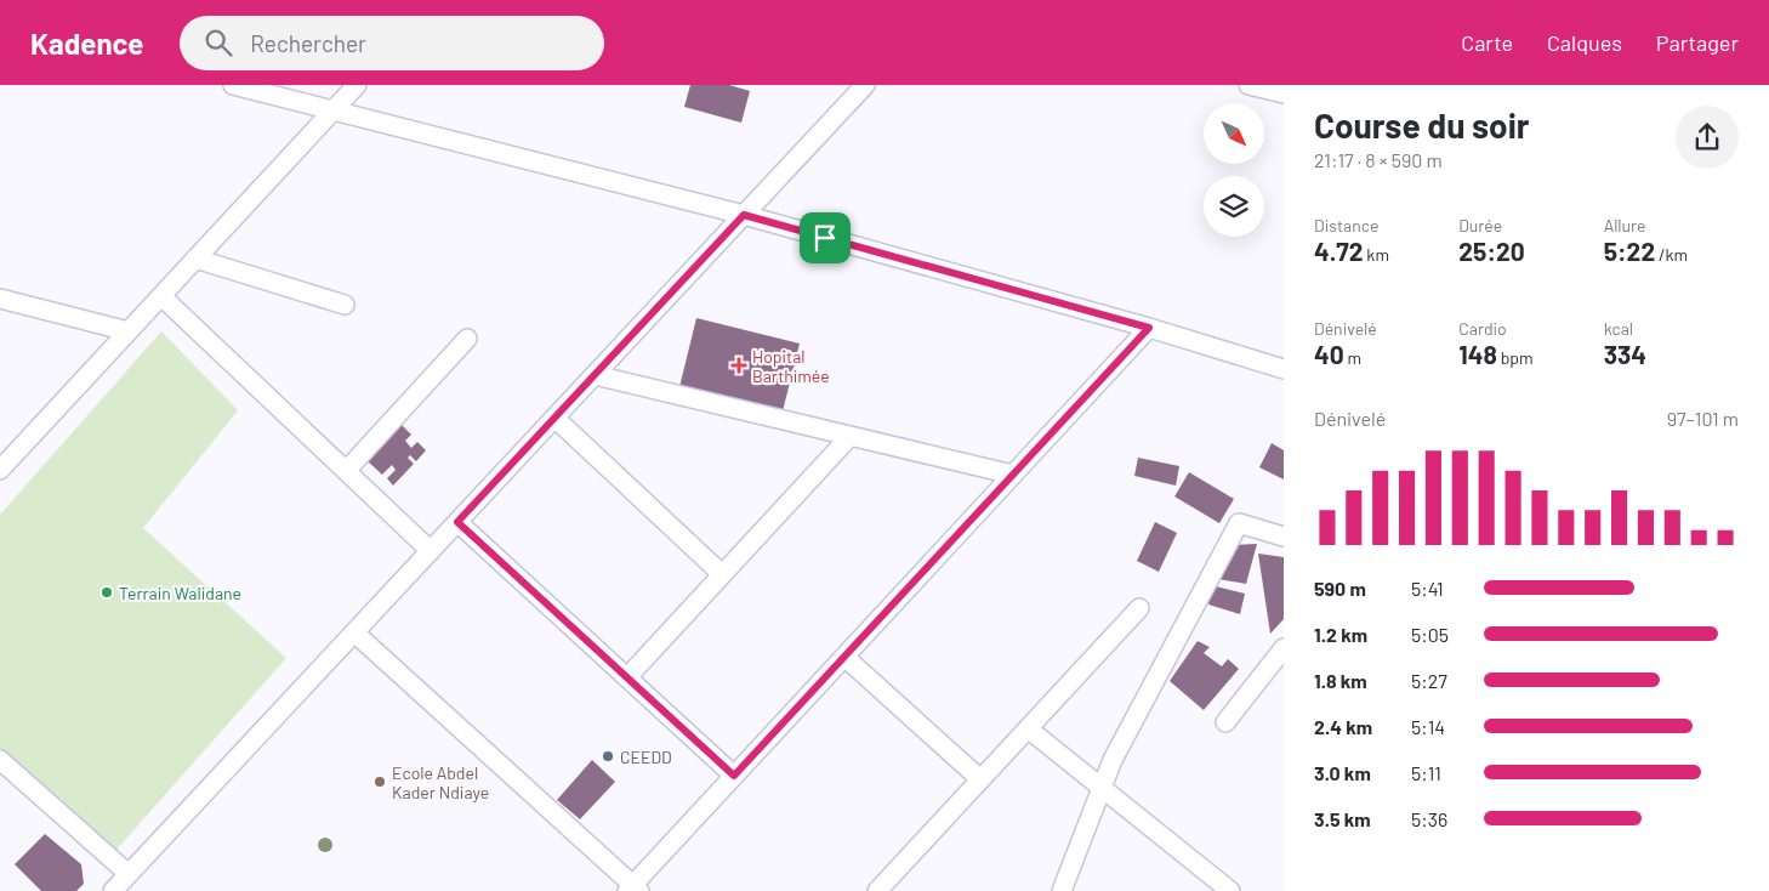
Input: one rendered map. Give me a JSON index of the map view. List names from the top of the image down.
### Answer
{
  "places": {
    "health": ["Hopital Barthimée"],
    "other": ["Terrain Walidane", "CEEDD", "Ecole Abdel Kader Ndiaye"]
  },
  "north": "bottom right",
  "page": {
    "header": "Kadence",
    "search": "Rechercher",
    "nav": ["Carte", "Calques", "Partager"],
    "heading": ["Course du soir", "21:17 · 8 × 590 m"],
    "stats": [
      ["Distance", "4.72 km"],
      ["Durée", "25:20"],
      ["Allure", "5:22 /km"],
      ["Dénivelé", "40 m"],
      ["Cardio", "148 bpm"],
      ["kcal", "334"]
    ],
    "chart": ["Dénivelé", "97–101 m"],
    "list": [
      {
        "name": "590 m",
        "note": "5:41"
      },
      {
        "name": "1.2 km",
        "note": "5:05"
      },
      {
        "name": "1.8 km",
        "note": "5:27"
      },
      {
        "name": "2.4 km",
        "note": "5:14"
      },
      {
        "name": "3.0 km",
        "note": "5:11"
      },
      {
        "name": "3.5 km",
        "note": "5:36"
      }
    ]
  }
}
